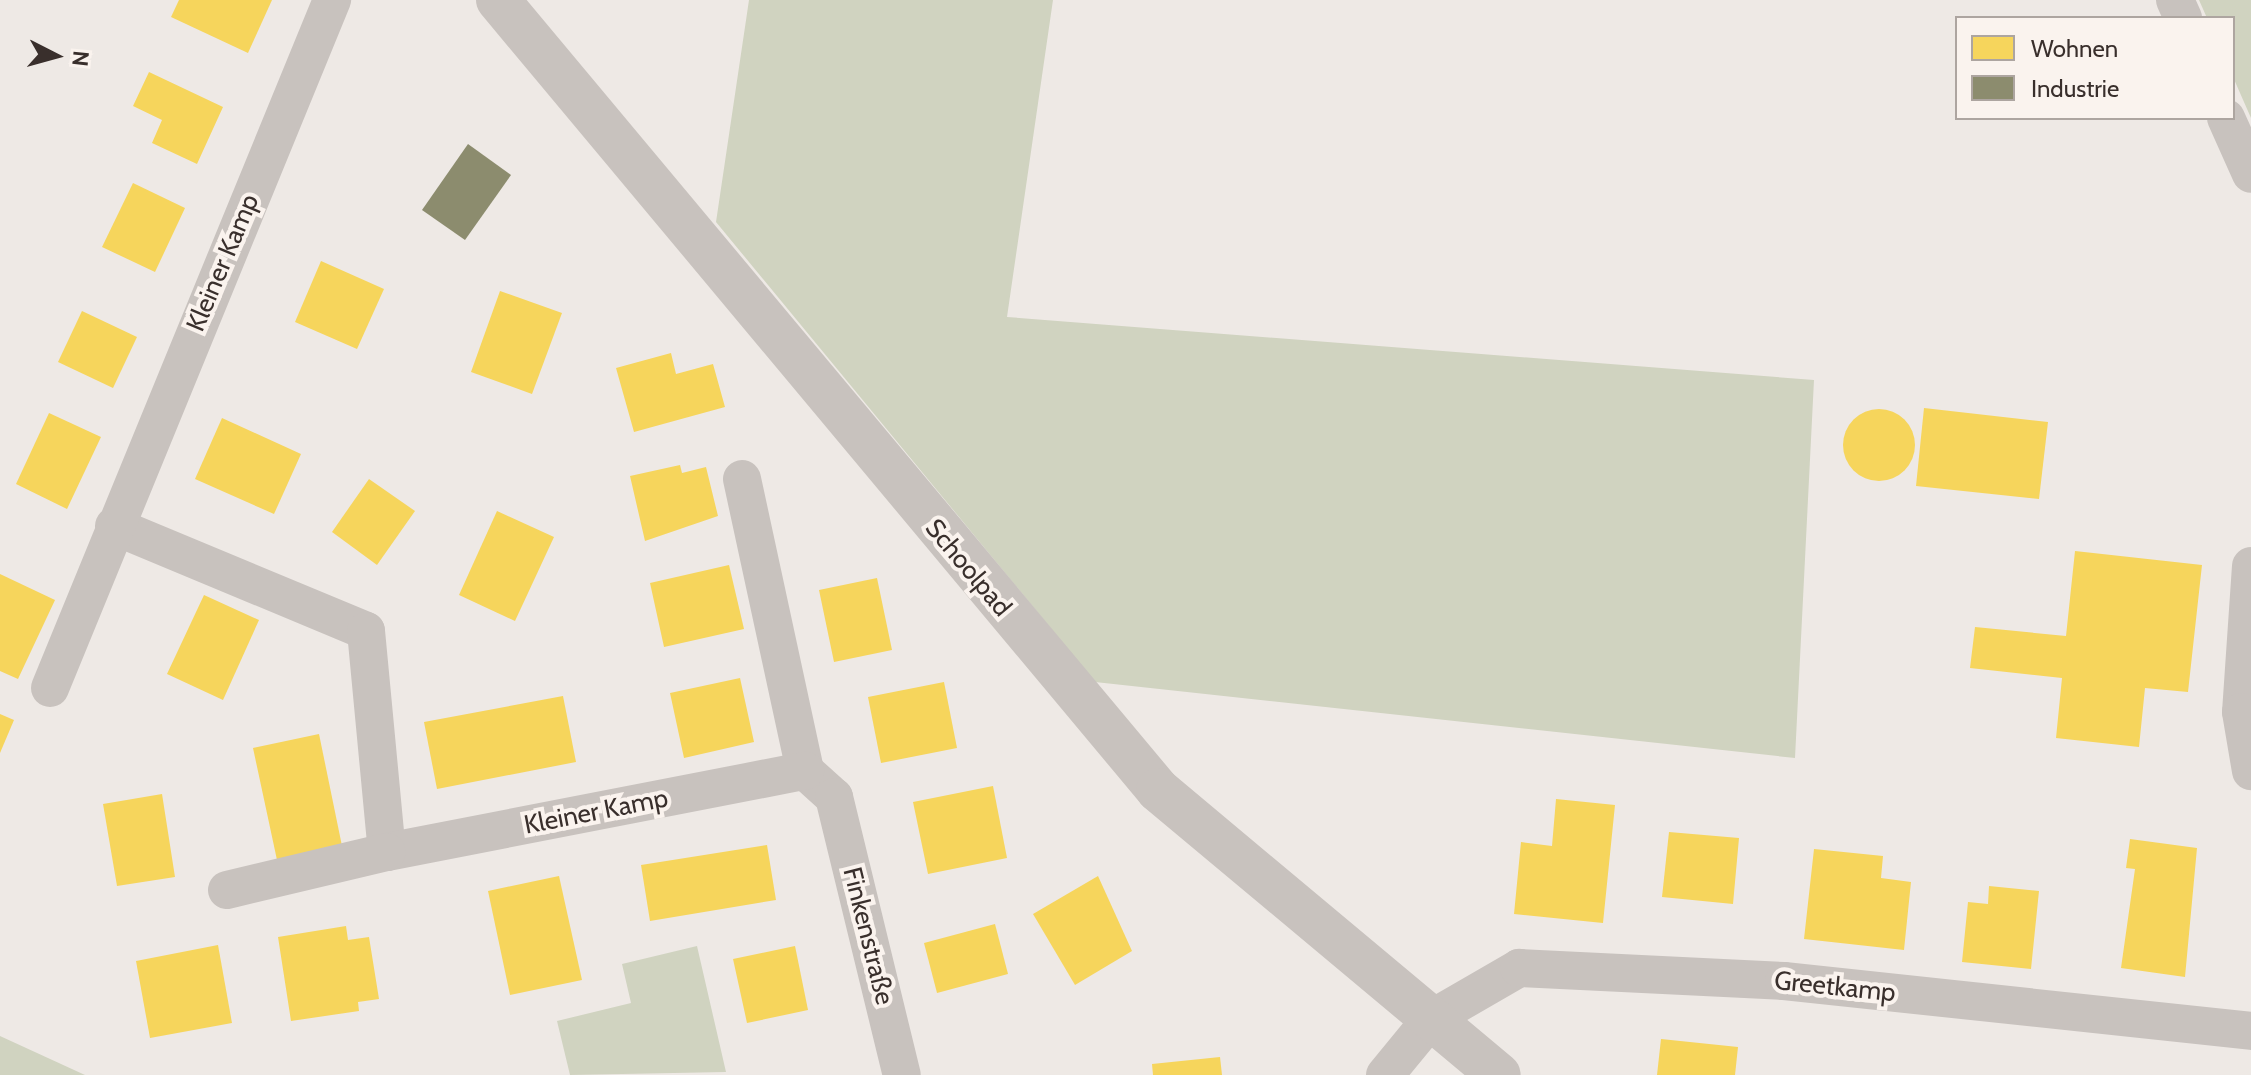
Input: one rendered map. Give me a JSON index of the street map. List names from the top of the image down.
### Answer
{
  "streets": {
    "street": [
      "Kleiner Kamp",
      "Schoolpad",
      "Finkenstraße",
      "Greetkamp"
    ]
  },
  "crossings": [
    ["Kleiner Kamp", "Finkenstraße"],
    ["Schoolpad", "Greetkamp"]
  ],
  "legend": ["Wohnen", "Industrie"],
  "north": "right"
}
